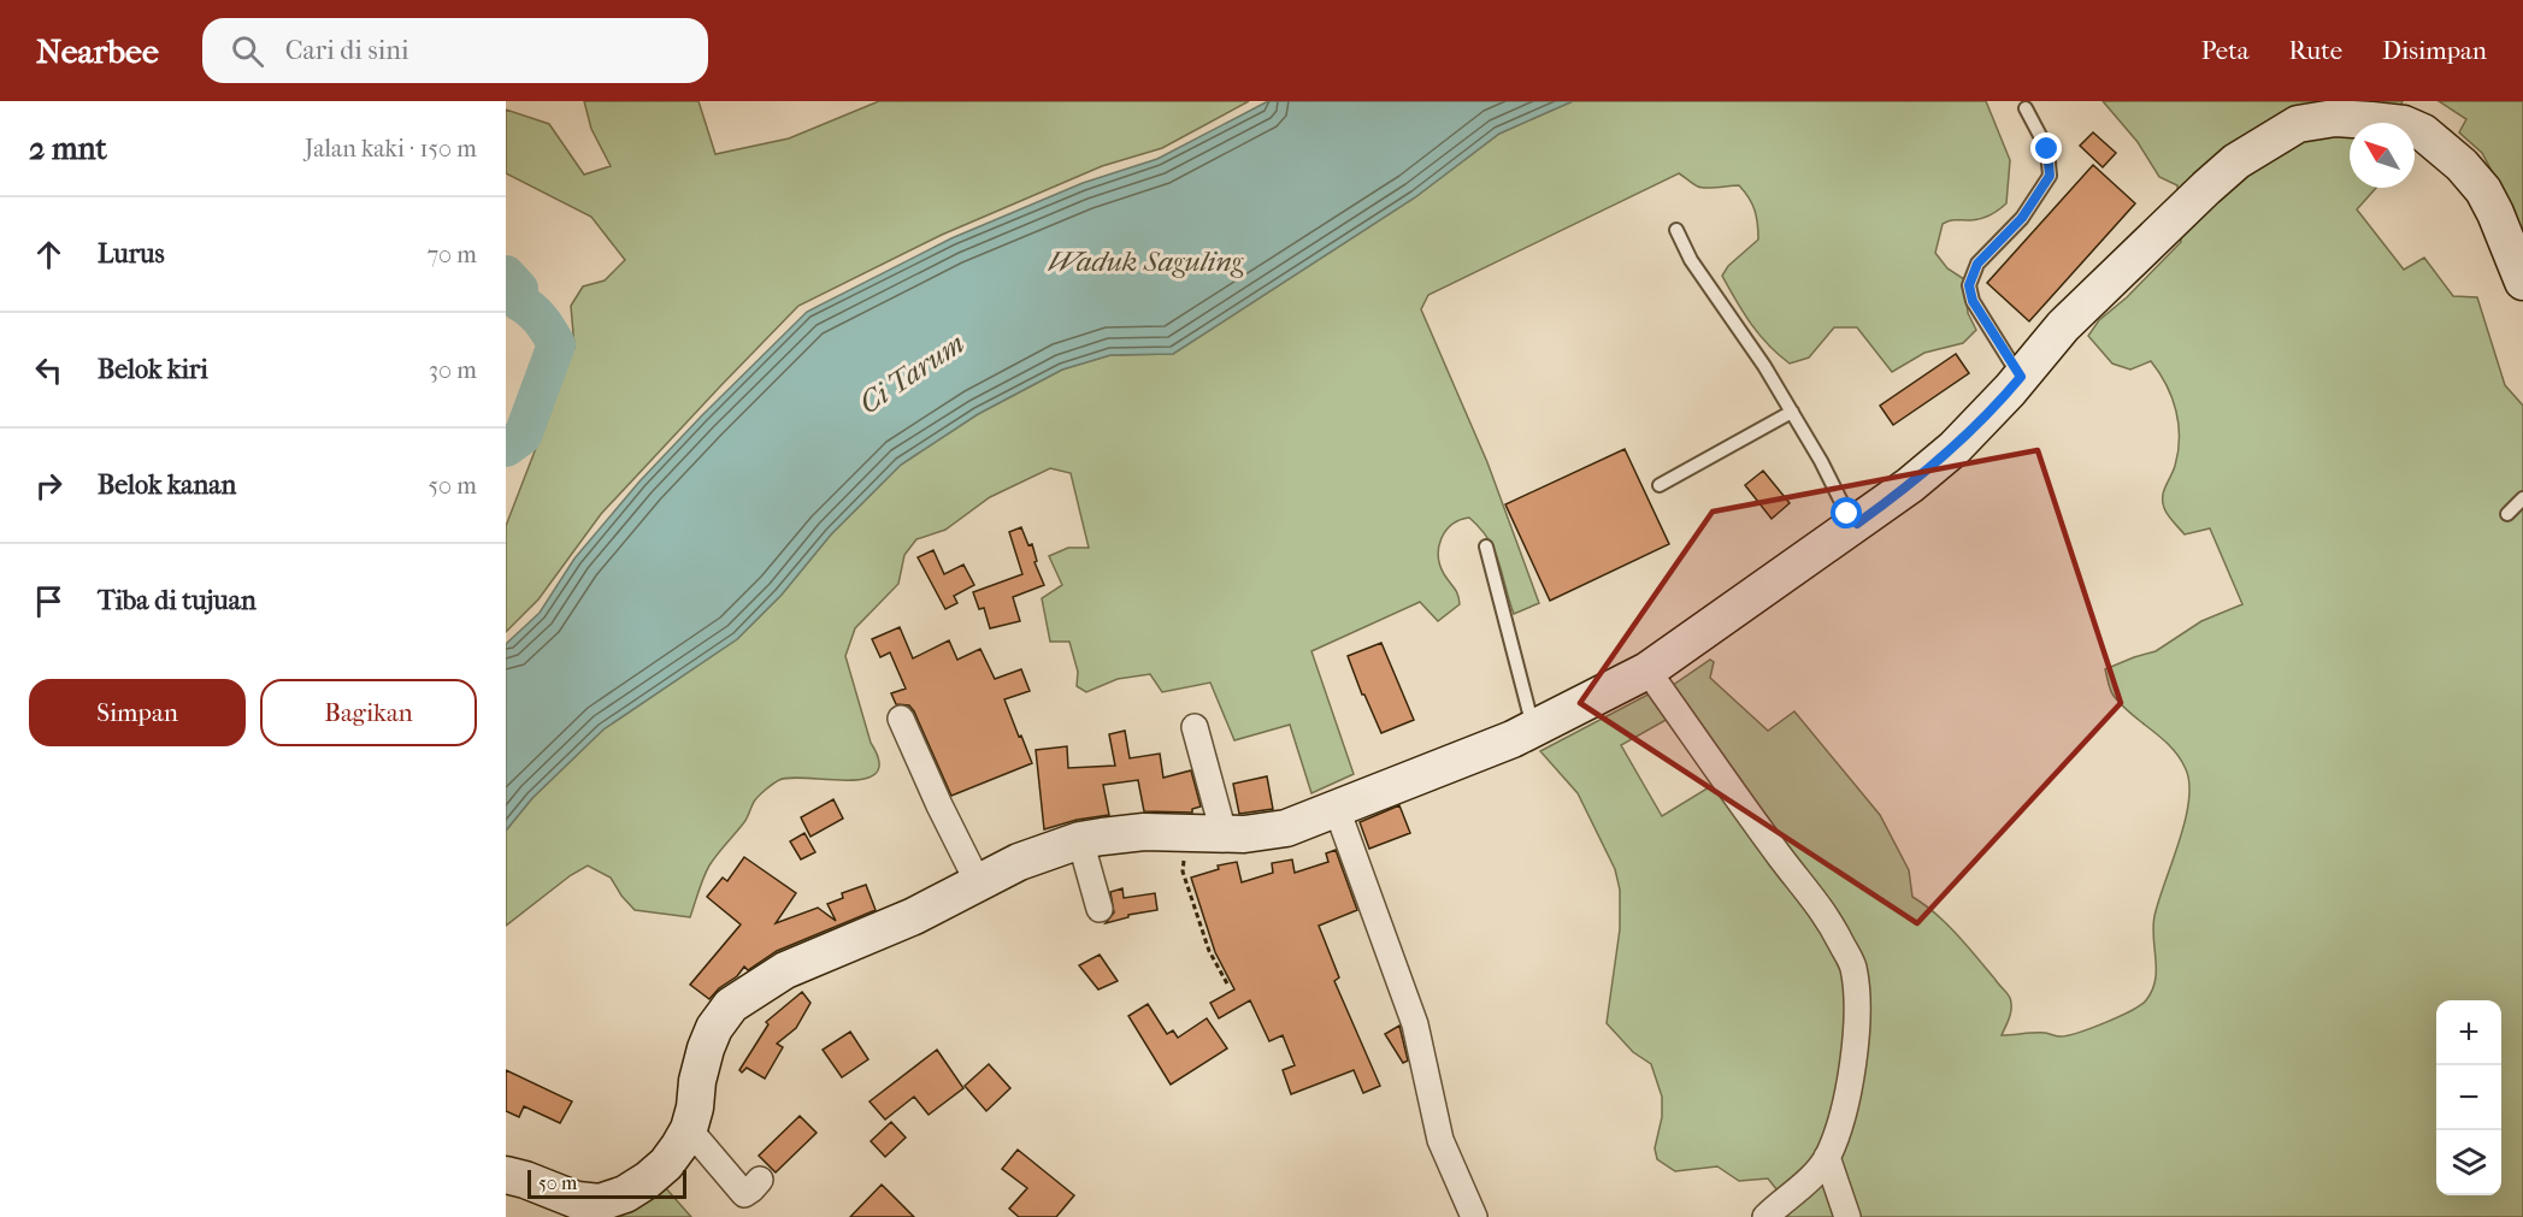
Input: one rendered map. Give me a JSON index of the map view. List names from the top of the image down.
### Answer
{
  "water": ["Waduk Saguling", "Ci Tarum"],
  "scale_bar": "50 m",
  "north": "top left",
  "page": {
    "header": "Nearbee",
    "search": "Cari di sini",
    "nav": ["Peta", "Rute", "Disimpan"],
    "heading": ["2 mnt", "Jalan kaki · 150 m"],
    "list": [
      ["Lurus", "70 m"],
      ["Belok kiri", "30 m"],
      ["Belok kanan", "50 m"],
      "Tiba di tujuan"
    ],
    "buttons": ["Simpan", "Bagikan"],
    "map_buttons": ["+", "−"],
    "scale": "50 m"
  }
}
